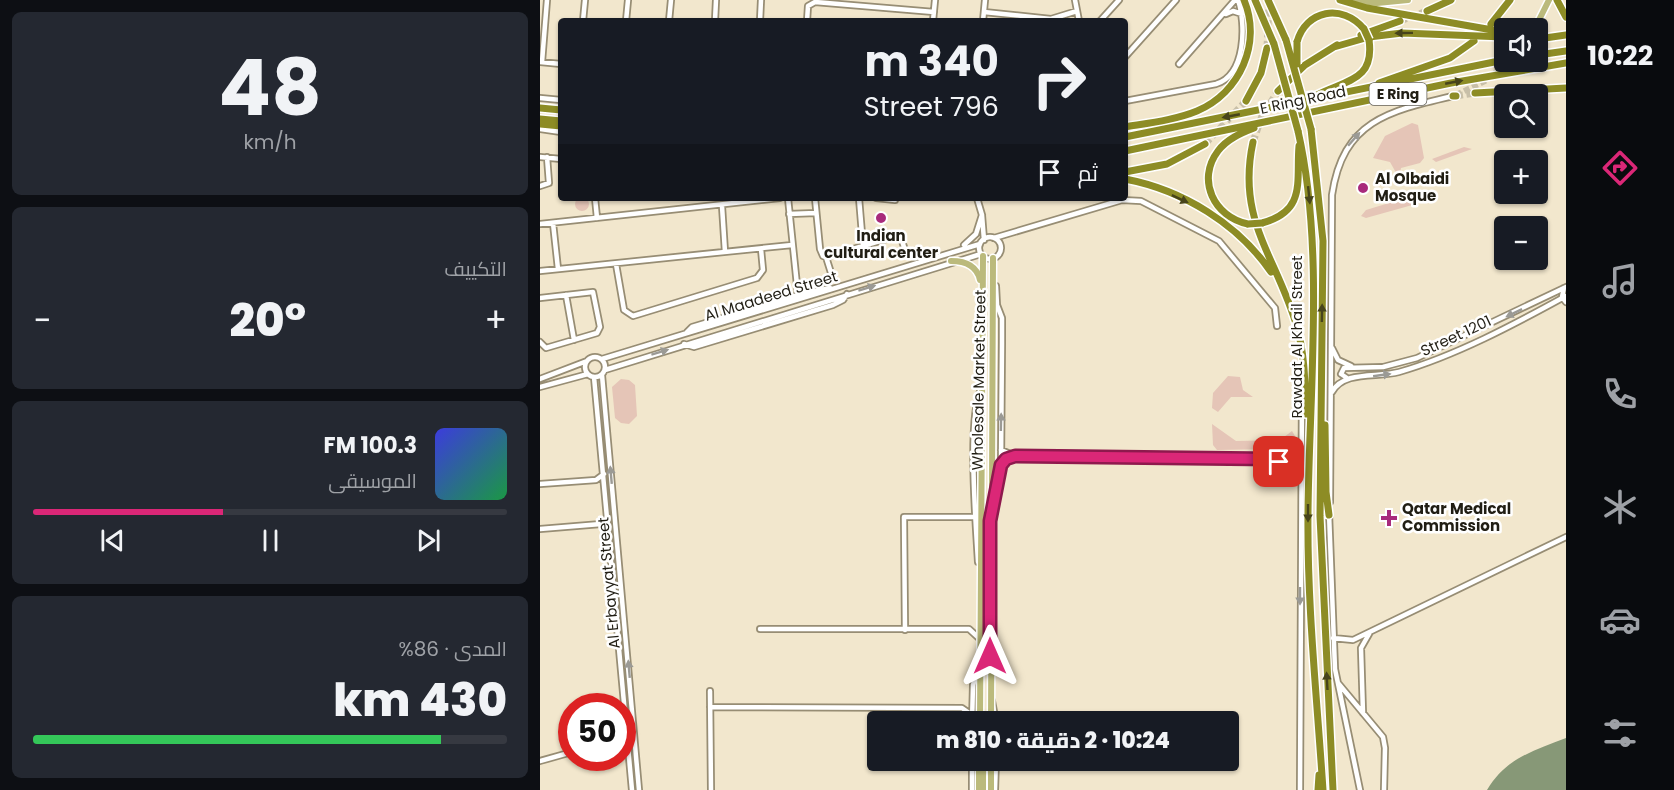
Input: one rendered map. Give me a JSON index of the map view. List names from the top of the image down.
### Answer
{
  "streets": {
    "highway": ["E Ring", "E Ring Road", "Rawdat Al Khail Street"],
    "main road": ["Wholesale Market Street"],
    "street": ["Al Maadeed Street", "Street 1201", "Al Erbayyat Street"]
  },
  "crossings": [
    ["Al Maadeed Street", "Wholesale Market Street"],
    ["Al Maadeed Street", "Al Erbayyat Street"]
  ],
  "places": {
    "other": ["Al Olbaidi Mosque", "Indian cultural center"],
    "health": ["Qatar Medical Commission"]
  },
  "page": {
    "tabs": "10:22",
    "tile": [
      ["48", "km/h"],
      "التكييف",
      ["المدى · 86%", "430 km"]
    ],
    "map_buttons": ["+", "−"],
    "turn": ["340 m", "Street 796"],
    "then": "ثم",
    "heat": ["−", "20°", "+"],
    "song": ["100.3 FM", "الموسيقى"],
    "limit": "50",
    "trip": "10:24 · 2 دقيقة · 810 m"
  }
}
